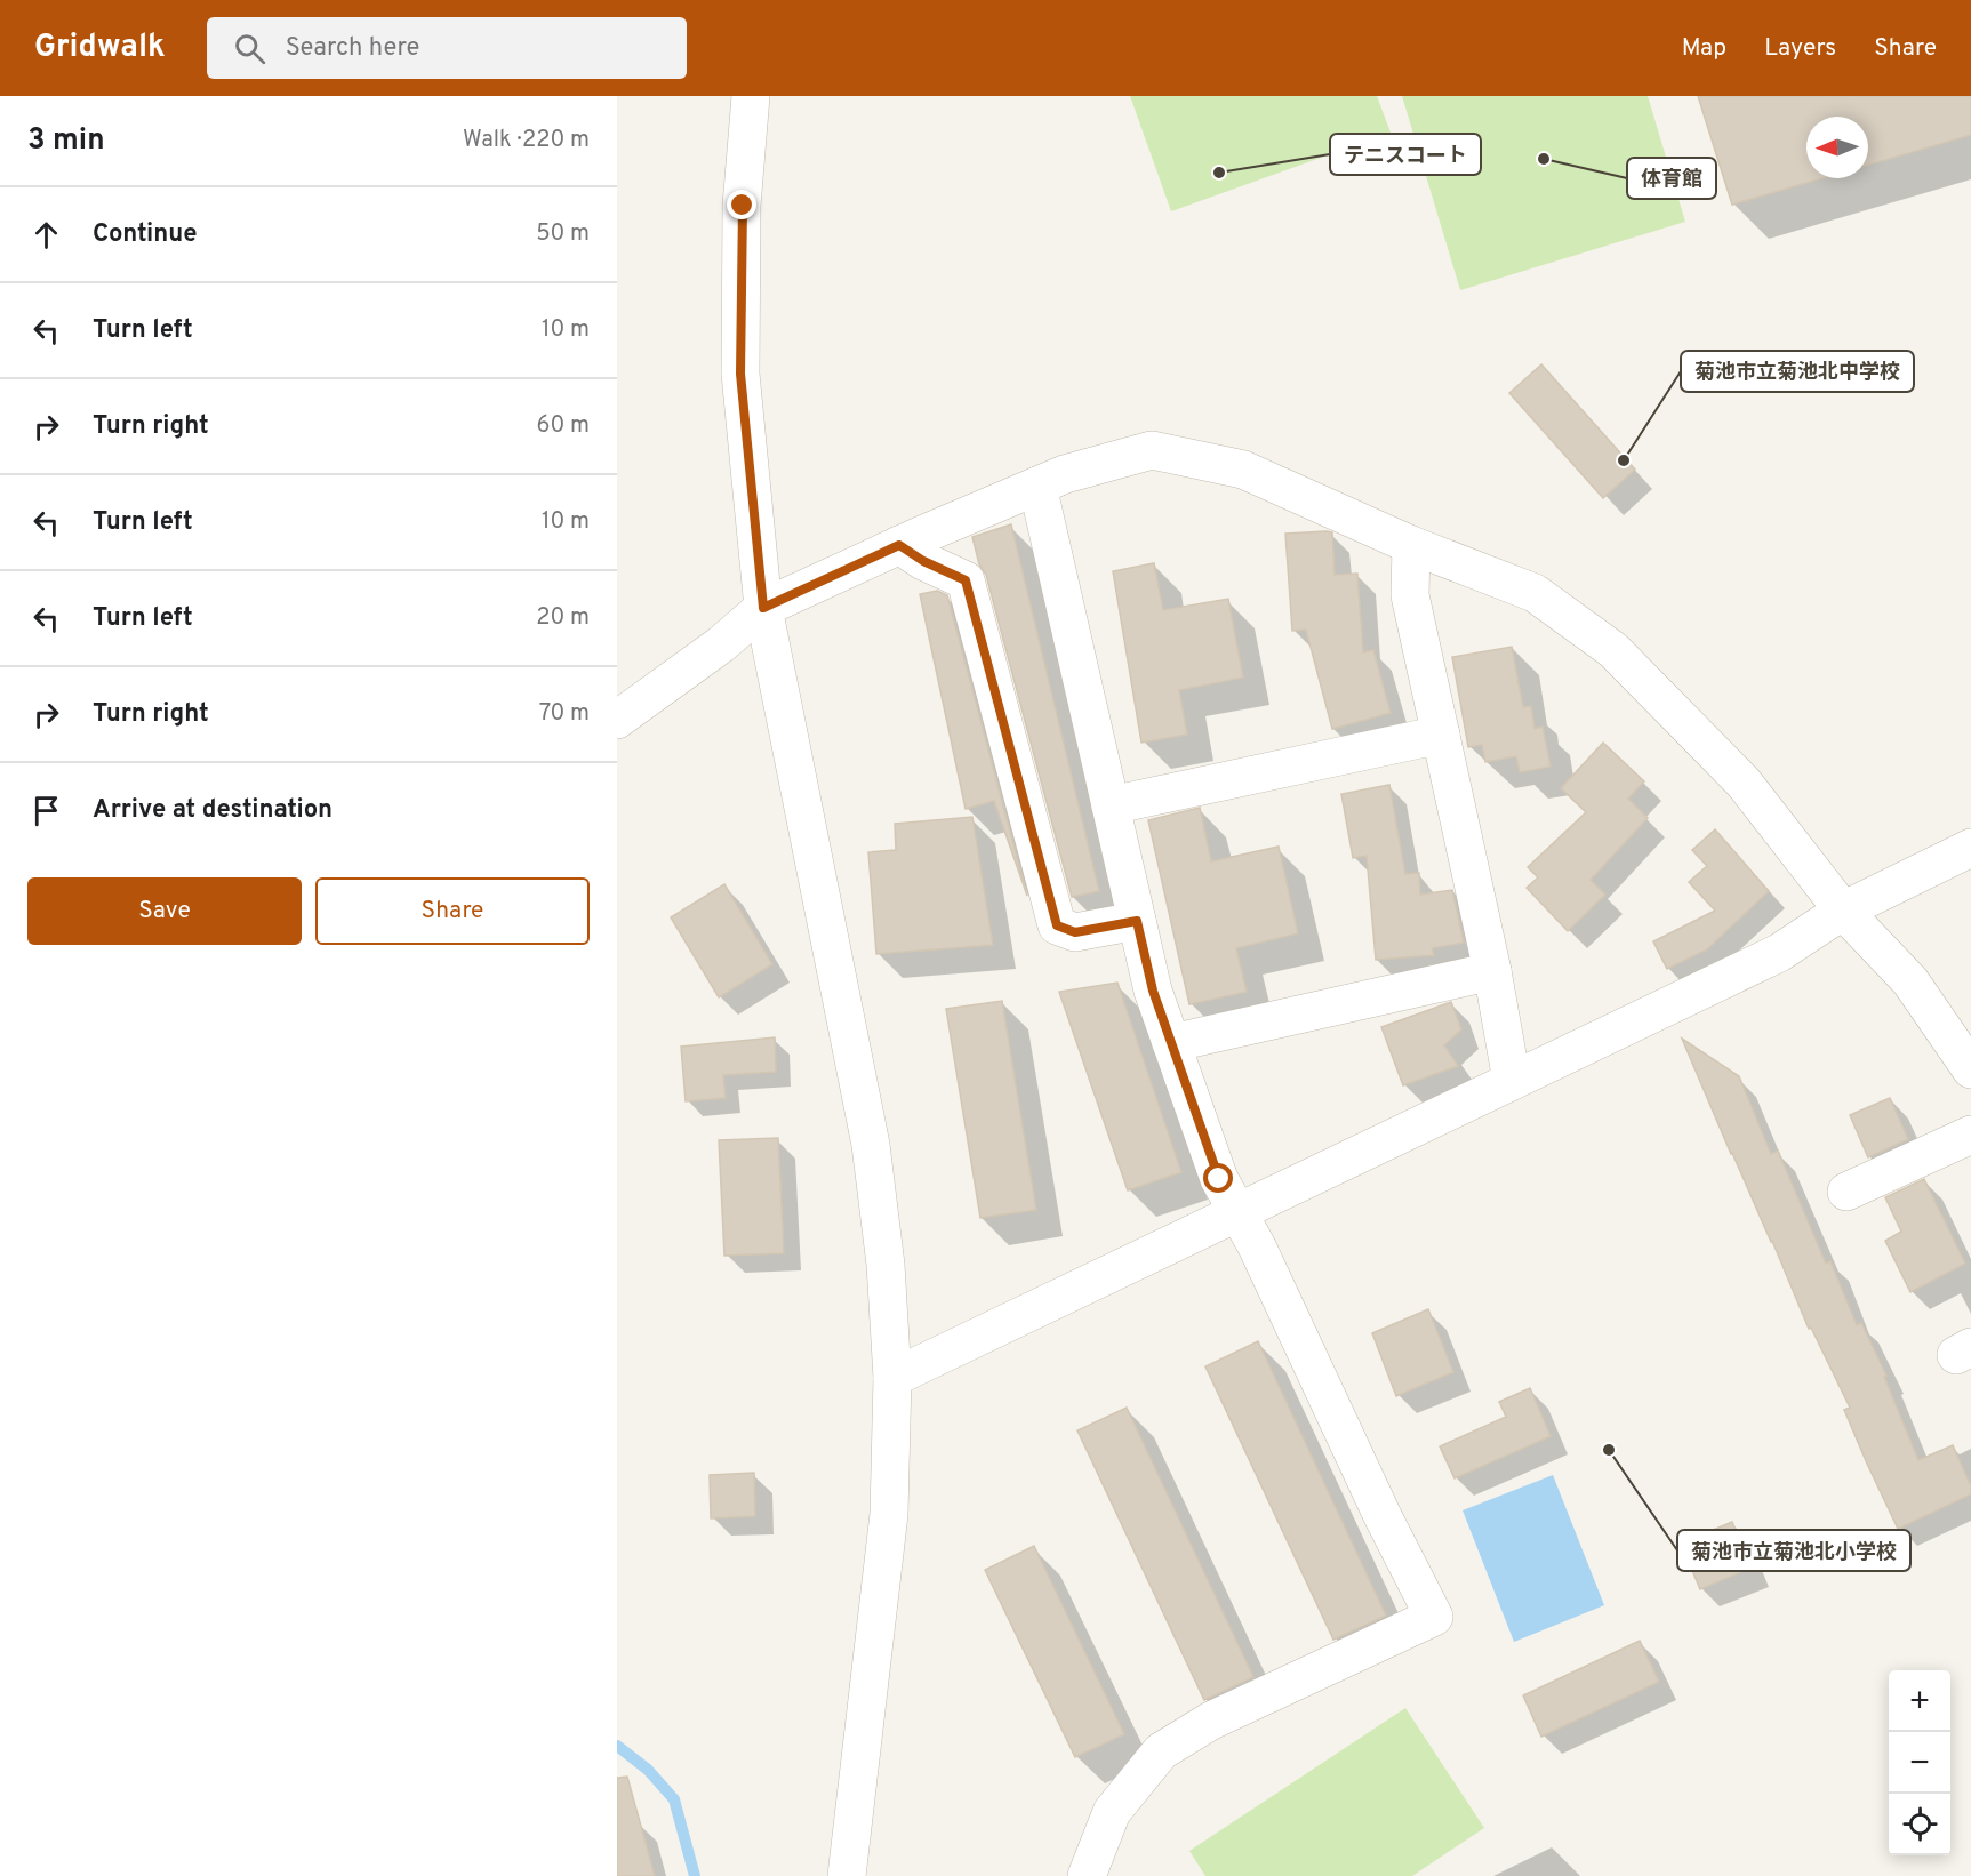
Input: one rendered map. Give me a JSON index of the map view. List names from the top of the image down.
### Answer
{
  "places": [
    "体育館",
    "テニスコート",
    "菊池市立菊池北中学校",
    "菊池市立菊池北小学校"
  ],
  "north": "left",
  "page": {
    "header": "Gridwalk",
    "search": "Search here",
    "nav": ["Map", "Layers", "Share"],
    "heading": ["3 min", "Walk · 220 m"],
    "list": [
      ["Continue", "50 m"],
      ["Turn left", "10 m"],
      ["Turn right", "60 m"],
      ["Turn left", "10 m"],
      ["Turn left", "20 m"],
      ["Turn right", "70 m"],
      "Arrive at destination"
    ],
    "buttons": ["Save", "Share"],
    "map_buttons": ["+", "−"]
  }
}
